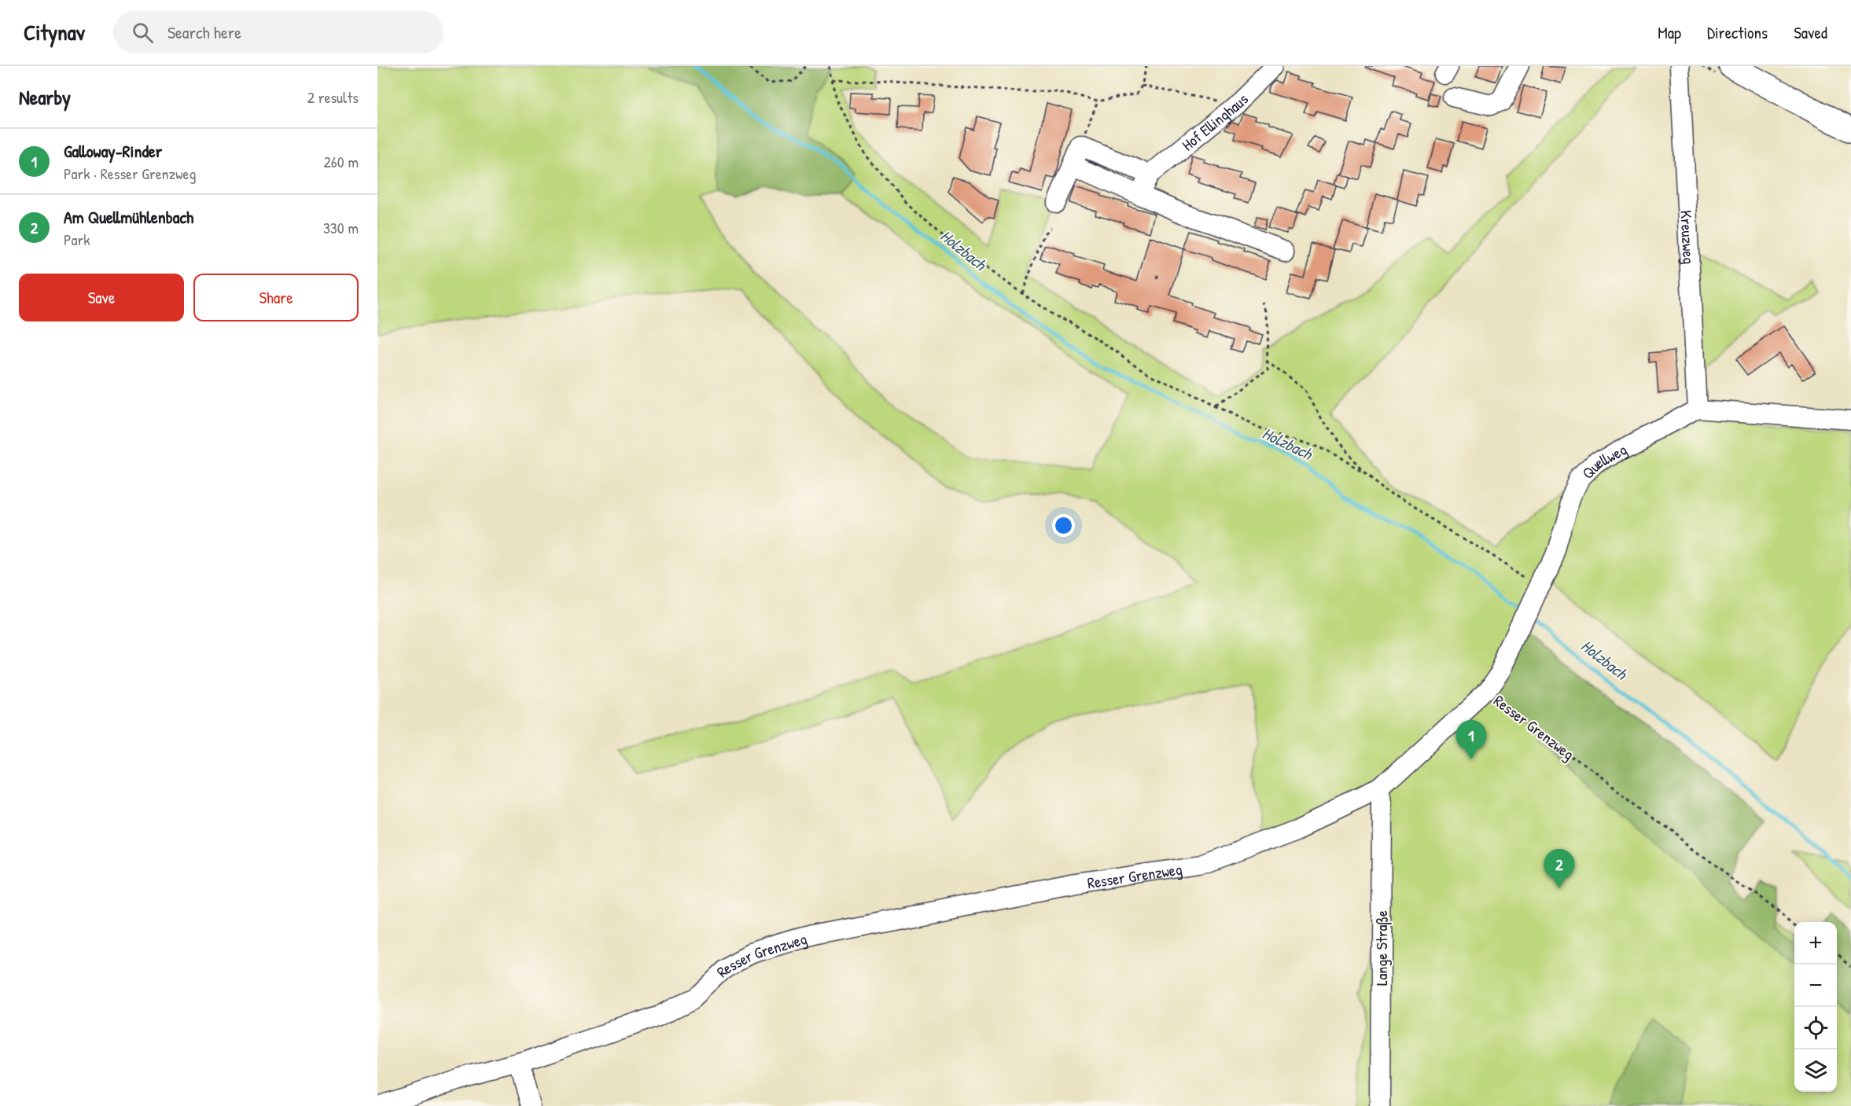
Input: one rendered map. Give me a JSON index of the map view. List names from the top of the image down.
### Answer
{
  "streets": {
    "street": [
      "Hof Ellinghaus",
      "Kreuzweg",
      "Quellweg",
      "Resser Grenzweg",
      "Lange Straße"
    ]
  },
  "crossings": [
    ["Kreuzweg", "Quellweg"],
    ["Quellweg", "Resser Grenzweg"],
    ["Resser Grenzweg", "Lange Straße"]
  ],
  "water": ["Holzbach"],
  "page": {
    "header": "Citynav",
    "search": "Search here",
    "nav": ["Map", "Directions", "Saved"],
    "heading": ["Nearby", "2 results"],
    "list": [
      {
        "mark": "1",
        "name": "Galloway-Rinder",
        "note": "Park · Resser Grenzweg",
        "value": "260 m"
      },
      {
        "mark": "2",
        "name": "Am Quellmühlenbach",
        "note": "Park",
        "value": "330 m"
      }
    ],
    "buttons": ["Save", "Share"],
    "pins": ["1", "2"],
    "map_buttons": ["+", "−"]
  }
}
